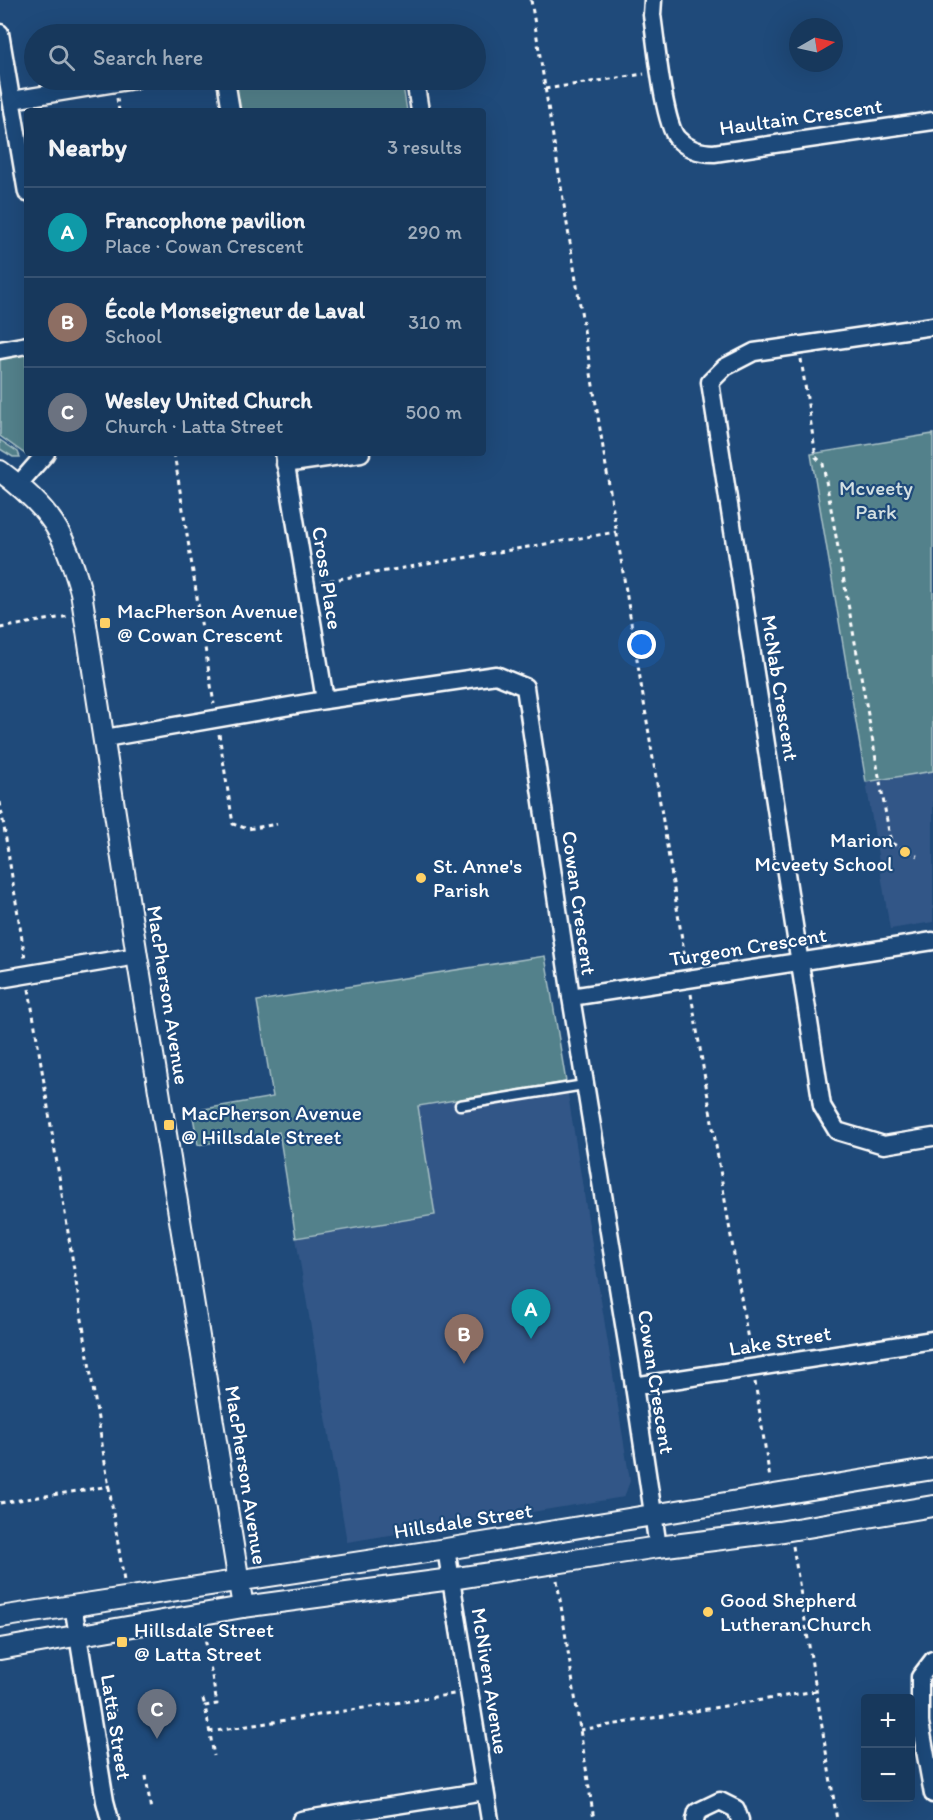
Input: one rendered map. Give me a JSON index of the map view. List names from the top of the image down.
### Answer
{
  "streets": {
    "street": [
      "Haultain Crescent",
      "Cross Place",
      "McNab Crescent",
      "Cowan Crescent",
      "Turgeon Crescent",
      "MacPherson Avenue",
      "Lake Street",
      "Hillsdale Street",
      "McNiven Avenue",
      "Latta Street"
    ]
  },
  "crossings": [
    ["Cross Place", "Cowan Crescent"],
    ["McNab Crescent", "Turgeon Crescent"],
    ["Cowan Crescent", "Turgeon Crescent"],
    ["Cowan Crescent", "MacPherson Avenue"],
    ["Cowan Crescent", "Lake Street"],
    ["Cowan Crescent", "Hillsdale Street"],
    ["MacPherson Avenue", "Hillsdale Street"],
    ["Hillsdale Street", "McNiven Avenue"],
    ["Hillsdale Street", "Latta Street"]
  ],
  "parks": ["Mcveety Park"],
  "places": {
    "transit": ["MacPherson Avenue @ Cowan Crescent", "MacPherson Avenue @ Hillsdale Street", "Hillsdale Street @ Latta Street"],
    "other": ["Marion Mcveety School", "St. Anne's Parish", "Good Shepherd Lutheran Church"]
  },
  "north": "right",
  "page": {
    "search": "Search here",
    "heading": ["Nearby", "3 results"],
    "list": [
      {
        "mark": "A",
        "name": "Francophone pavilion",
        "note": "Place · Cowan Crescent",
        "value": "290 m"
      },
      {
        "mark": "B",
        "name": "École Monseigneur de Laval",
        "note": "School",
        "value": "310 m"
      },
      {
        "mark": "C",
        "name": "Wesley United Church",
        "note": "Church · Latta Street",
        "value": "500 m"
      }
    ],
    "pins": ["A", "B", "C"],
    "map_buttons": ["+", "−"]
  }
}
